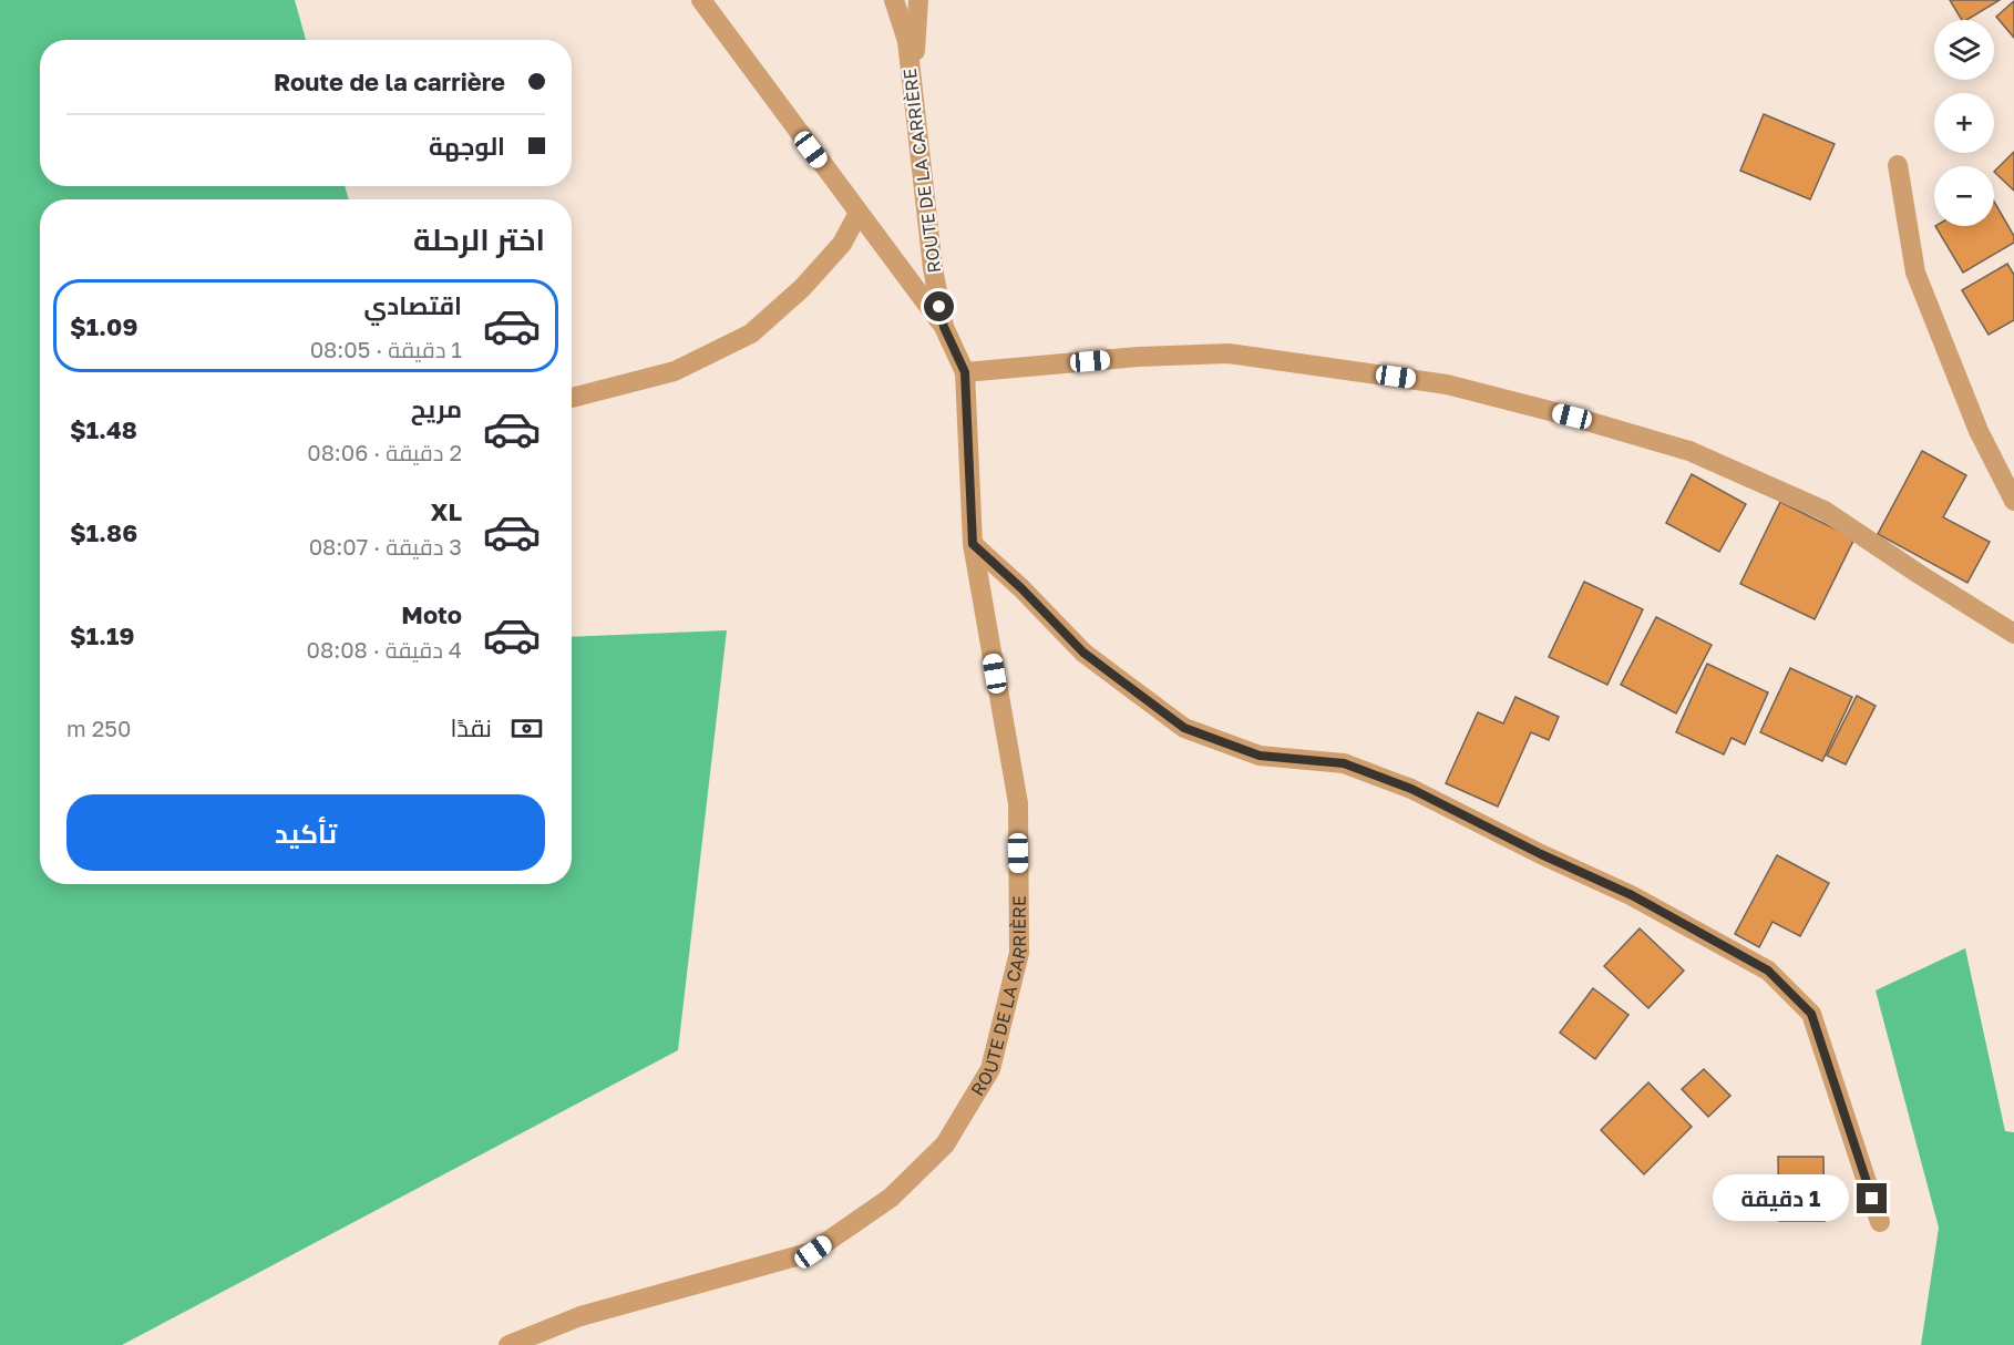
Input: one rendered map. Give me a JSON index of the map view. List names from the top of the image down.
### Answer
{
  "streets": {
    "street": ["ROUTE DE LA CARRIÈRE"]
  },
  "page": {
    "map_buttons": ["+", "−"],
    "banner": ["Route de la carrière", "الوجهة"],
    "heading": "اختر الرحلة",
    "list": [
      {
        "name": "اقتصادي",
        "note": "1 دقيقة · 08:05",
        "value": "$1.09"
      },
      {
        "name": "مريح",
        "note": "2 دقيقة · 08:06",
        "value": "$1.48"
      },
      {
        "name": "XL",
        "note": "3 دقيقة · 08:07",
        "value": "$1.86"
      },
      {
        "name": "Moto",
        "note": "4 دقيقة · 08:08",
        "value": "$1.19"
      }
    ],
    "pay": ["نقدًا", "250 m"],
    "buttons": "تأكيد",
    "bubble": "1 دقيقة"
  }
}
